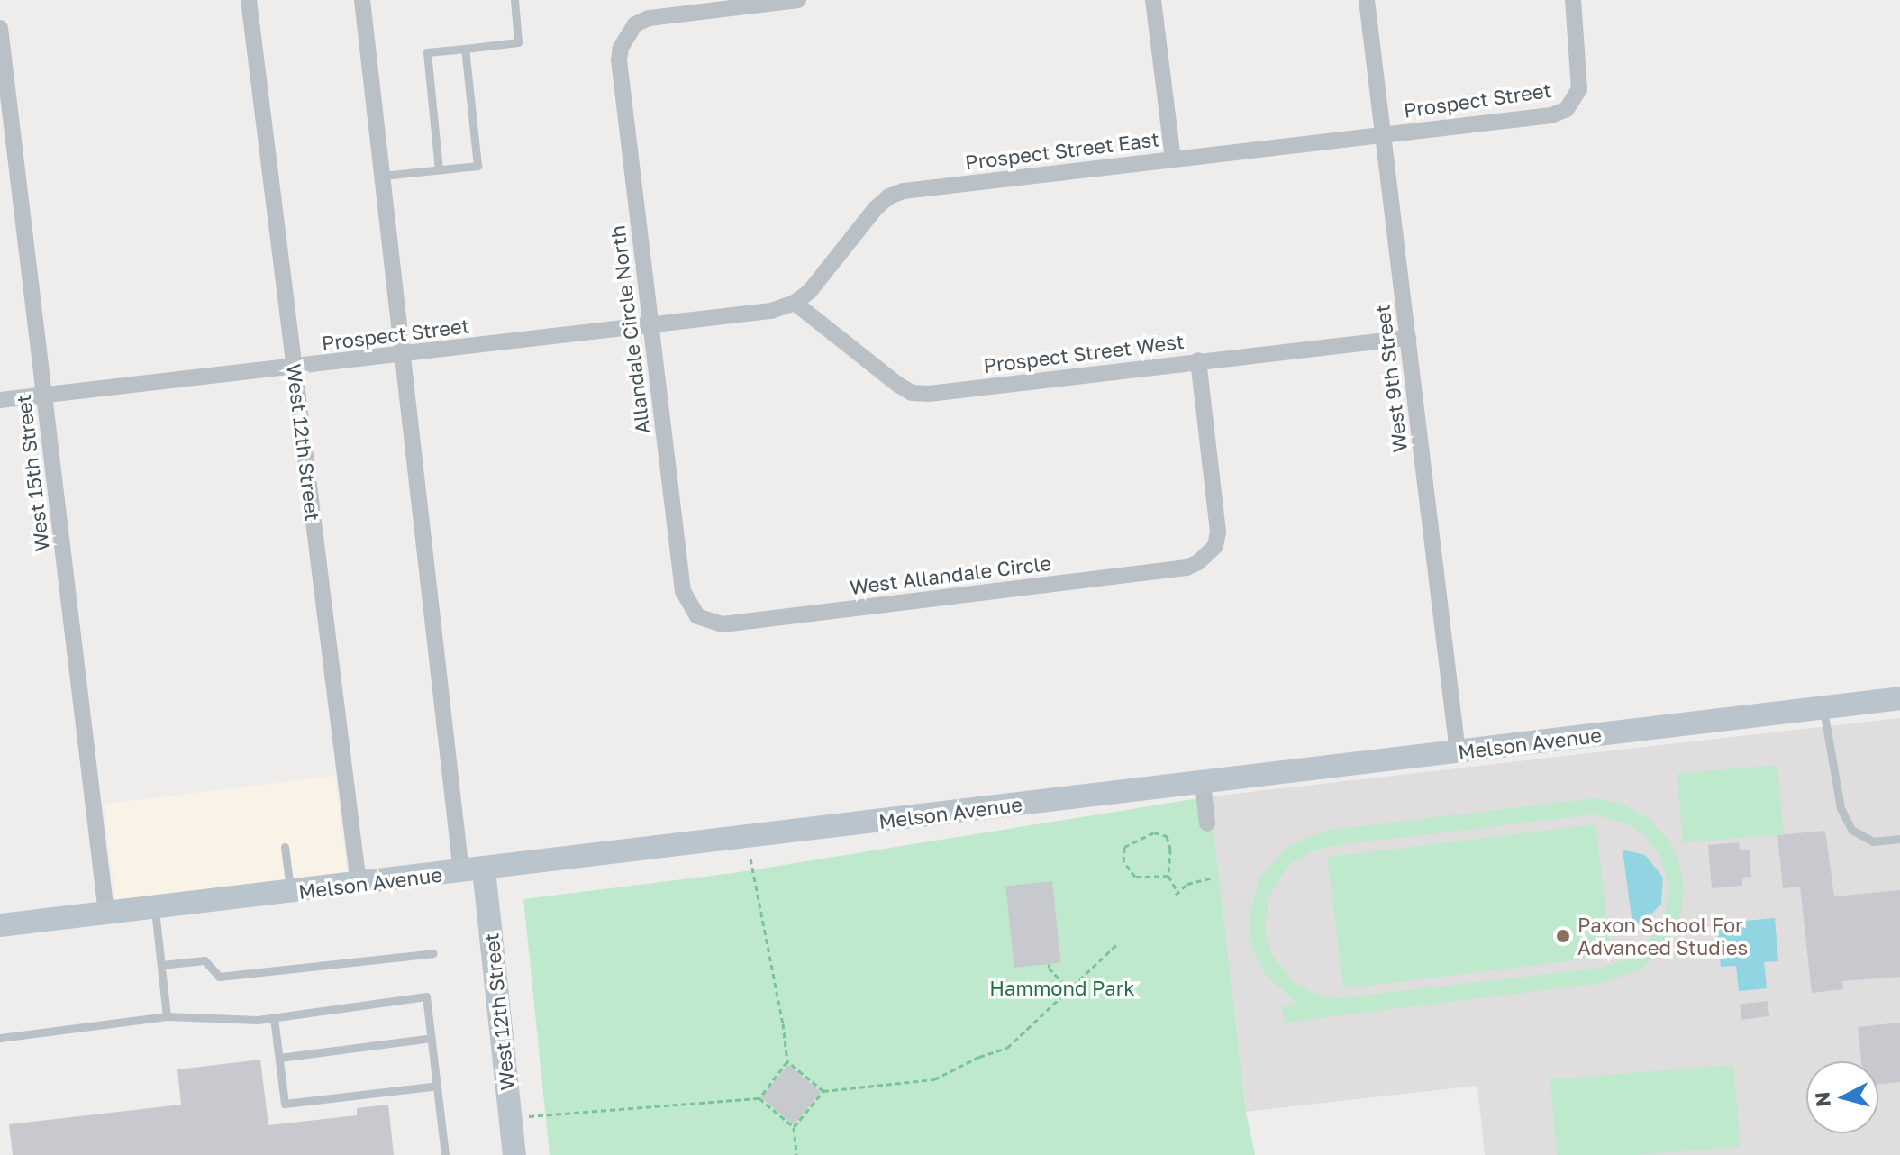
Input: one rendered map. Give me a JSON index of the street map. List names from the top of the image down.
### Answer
{
  "streets": {
    "street": [
      "Prospect Street",
      "Prospect Street East",
      "Allandale Circle North",
      "Prospect Street West",
      "West 9th Street",
      "West 12th Street",
      "West 15th Street",
      "West Allandale Circle",
      "Melson Avenue"
    ]
  },
  "crossings": [
    ["Prospect Street", "Prospect Street East"],
    ["Prospect Street", "Allandale Circle North"],
    ["Prospect Street", "Prospect Street West"],
    ["Prospect Street", "West 9th Street"],
    ["Prospect Street", "West 12th Street"],
    ["Prospect Street", "West 15th Street"],
    ["Prospect Street East", "Prospect Street West"],
    ["Prospect Street East", "West 9th Street"],
    ["Allandale Circle North", "West Allandale Circle"],
    ["Prospect Street West", "West 9th Street"],
    ["Prospect Street West", "West Allandale Circle"],
    ["West 9th Street", "Melson Avenue"],
    ["West 12th Street", "Melson Avenue"],
    ["West 15th Street", "Melson Avenue"]
  ],
  "parks": ["Hammond Park"],
  "places": ["Paxon School For Advanced Studies"],
  "north": "left"
}
